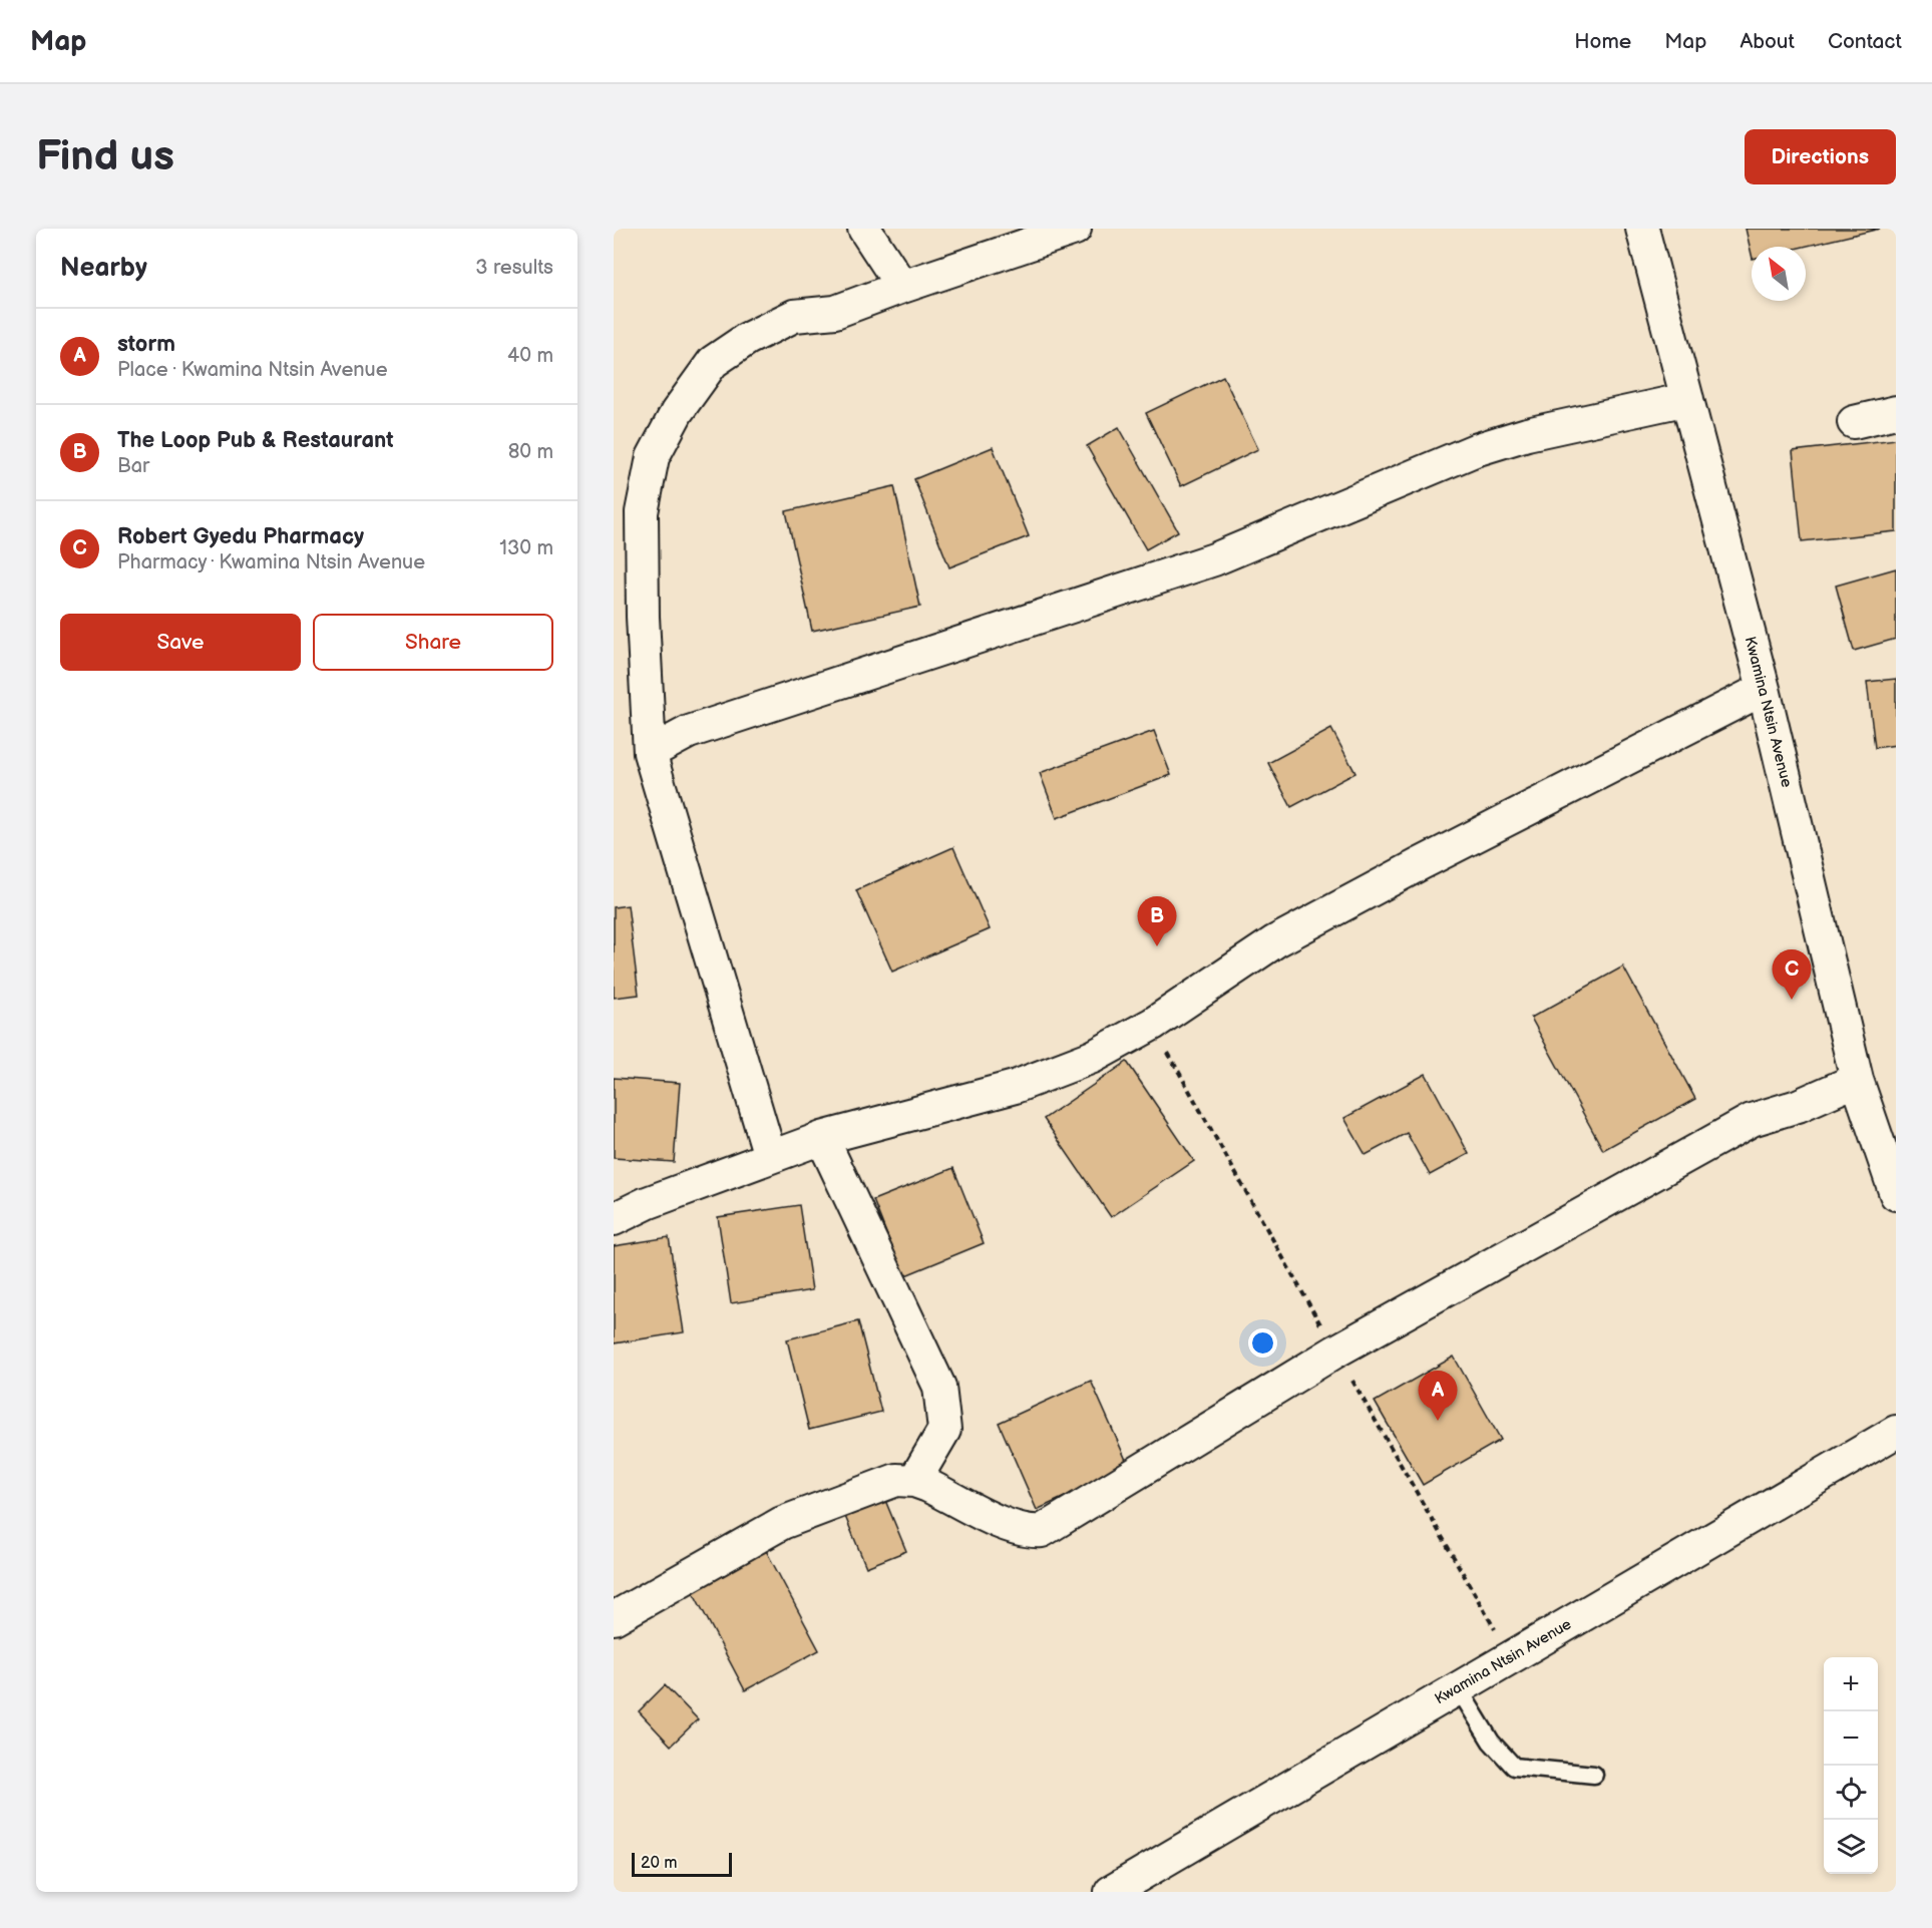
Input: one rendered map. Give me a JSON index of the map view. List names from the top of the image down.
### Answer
{
  "streets": {
    "street": ["Kwamina Ntsin Avenue"]
  },
  "scale_bar": "20 m",
  "north": "top left",
  "page": {
    "header": "Map",
    "nav": [
      "Home",
      "Map",
      "About",
      "Contact"
    ],
    "buttons": [
      "Directions",
      ["Save", "Share"]
    ],
    "title": "Find us",
    "heading": ["Nearby", "3 results"],
    "list": [
      {
        "mark": "A",
        "name": "storm",
        "note": "Place · Kwamina Ntsin Avenue",
        "value": "40 m"
      },
      {
        "mark": "B",
        "name": "The Loop Pub & Restaurant",
        "note": "Bar",
        "value": "80 m"
      },
      {
        "mark": "C",
        "name": "Robert Gyedu Pharmacy",
        "note": "Pharmacy · Kwamina Ntsin Avenue",
        "value": "130 m"
      }
    ],
    "pins": ["B", "C", "A"],
    "map_buttons": ["+", "−"],
    "scale": "20 m"
  }
}
